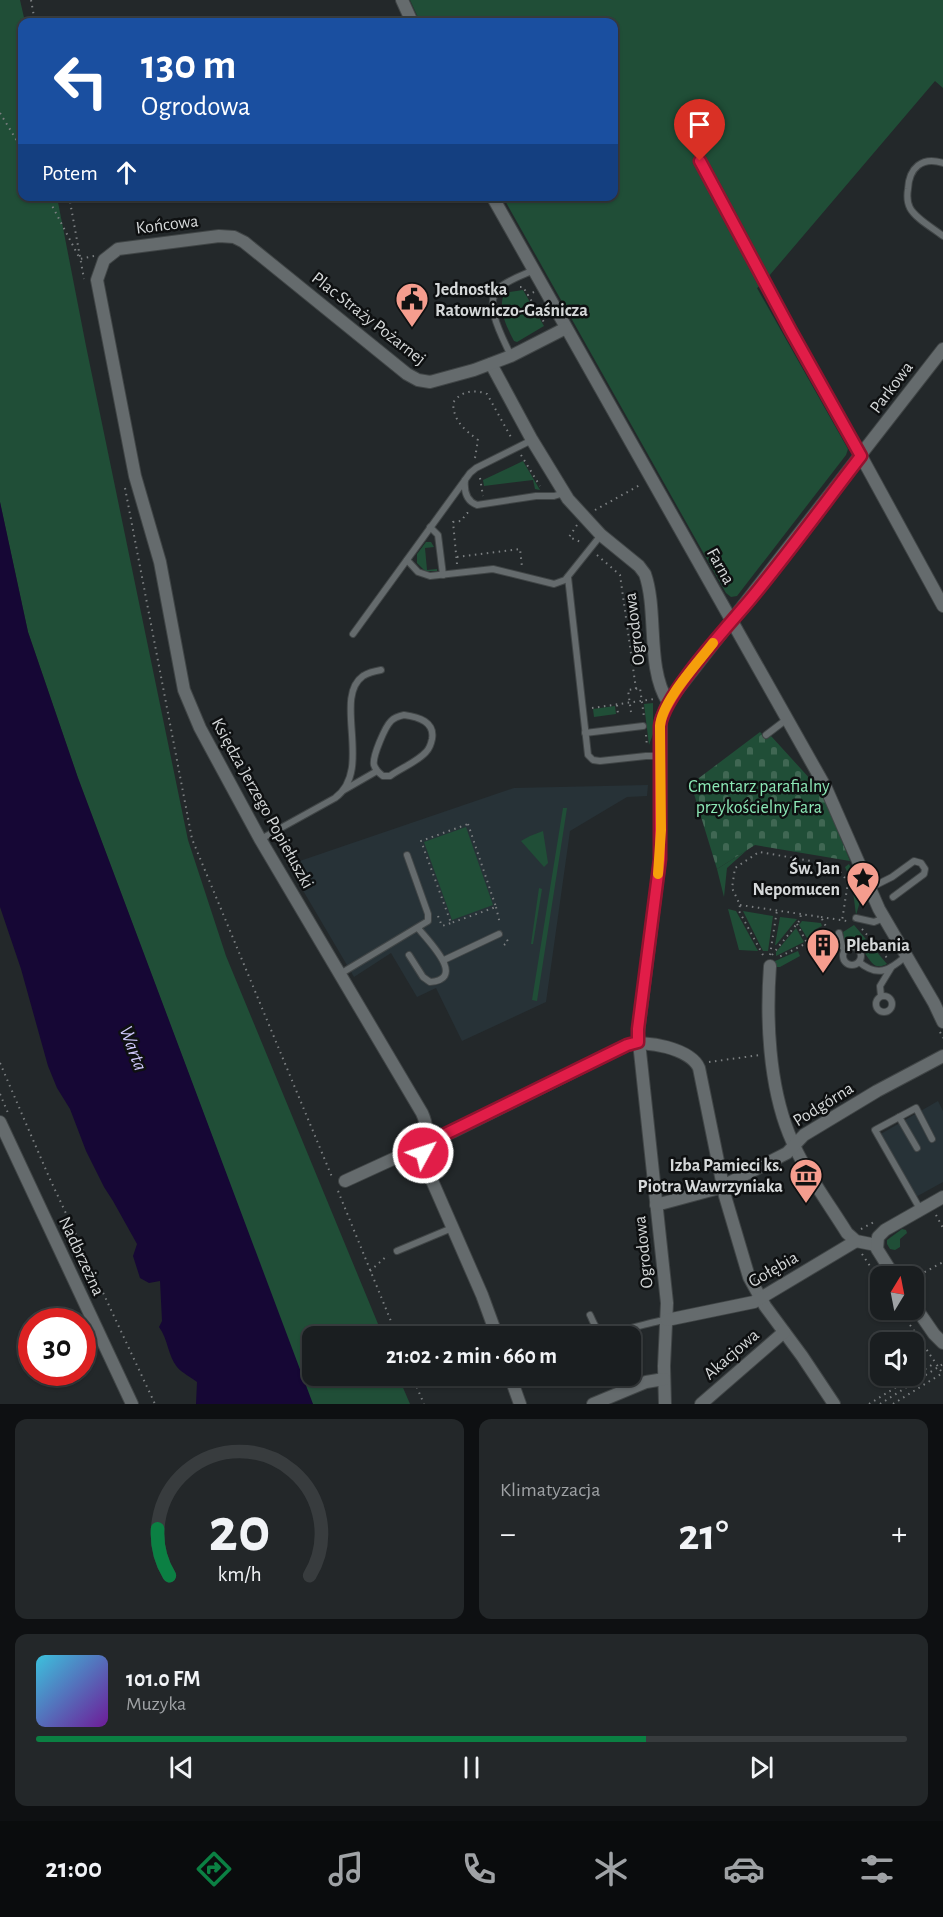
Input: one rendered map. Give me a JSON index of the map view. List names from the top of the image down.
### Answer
{
  "streets": {
    "street": [
      "Końcowa",
      "Plac Straży Pożarnej",
      "Parkowa",
      "Farna",
      "Ogrodowa",
      "Księdza Jerzego Popiełuszki",
      "Podgórna",
      "Nadbrzeżna",
      "Gołębia",
      "Akacjowa"
    ]
  },
  "crossings": [
    ["Końcowa", "Plac Straży Pożarnej"],
    ["Końcowa", "Księdza Jerzego Popiełuszki"],
    ["Plac Straży Pożarnej", "Farna"],
    ["Plac Straży Pożarnej", "Ogrodowa"],
    ["Parkowa", "Farna"],
    ["Parkowa", "Ogrodowa"],
    ["Ogrodowa", "Podgórna"],
    ["Ogrodowa", "Gołębia"]
  ],
  "water": ["Warta"],
  "parks": ["Cmentarz parafialny przykościelny Fara"],
  "places": {
    "public building": ["Jednostka Ratowniczo-Gaśnicza"],
    "place": ["Św. Jan Nepomucen"],
    "building": ["Plebania"],
    "museum": ["Izba Pamieci ks. Piotra Wawrzyniaka"]
  },
  "north": "top",
  "page": {
    "turn": ["130 m", "Ogrodowa"],
    "then": "Potem",
    "limit": "30",
    "trip": "21:02 · 2 min · 660 m",
    "tile": "Klimatyzacja",
    "heat": ["−", "21°", "+"],
    "song": ["101.0 FM", "Muzyka"],
    "tabs": "21:00",
    "gauge": ["20", "km/h"]
  }
}
